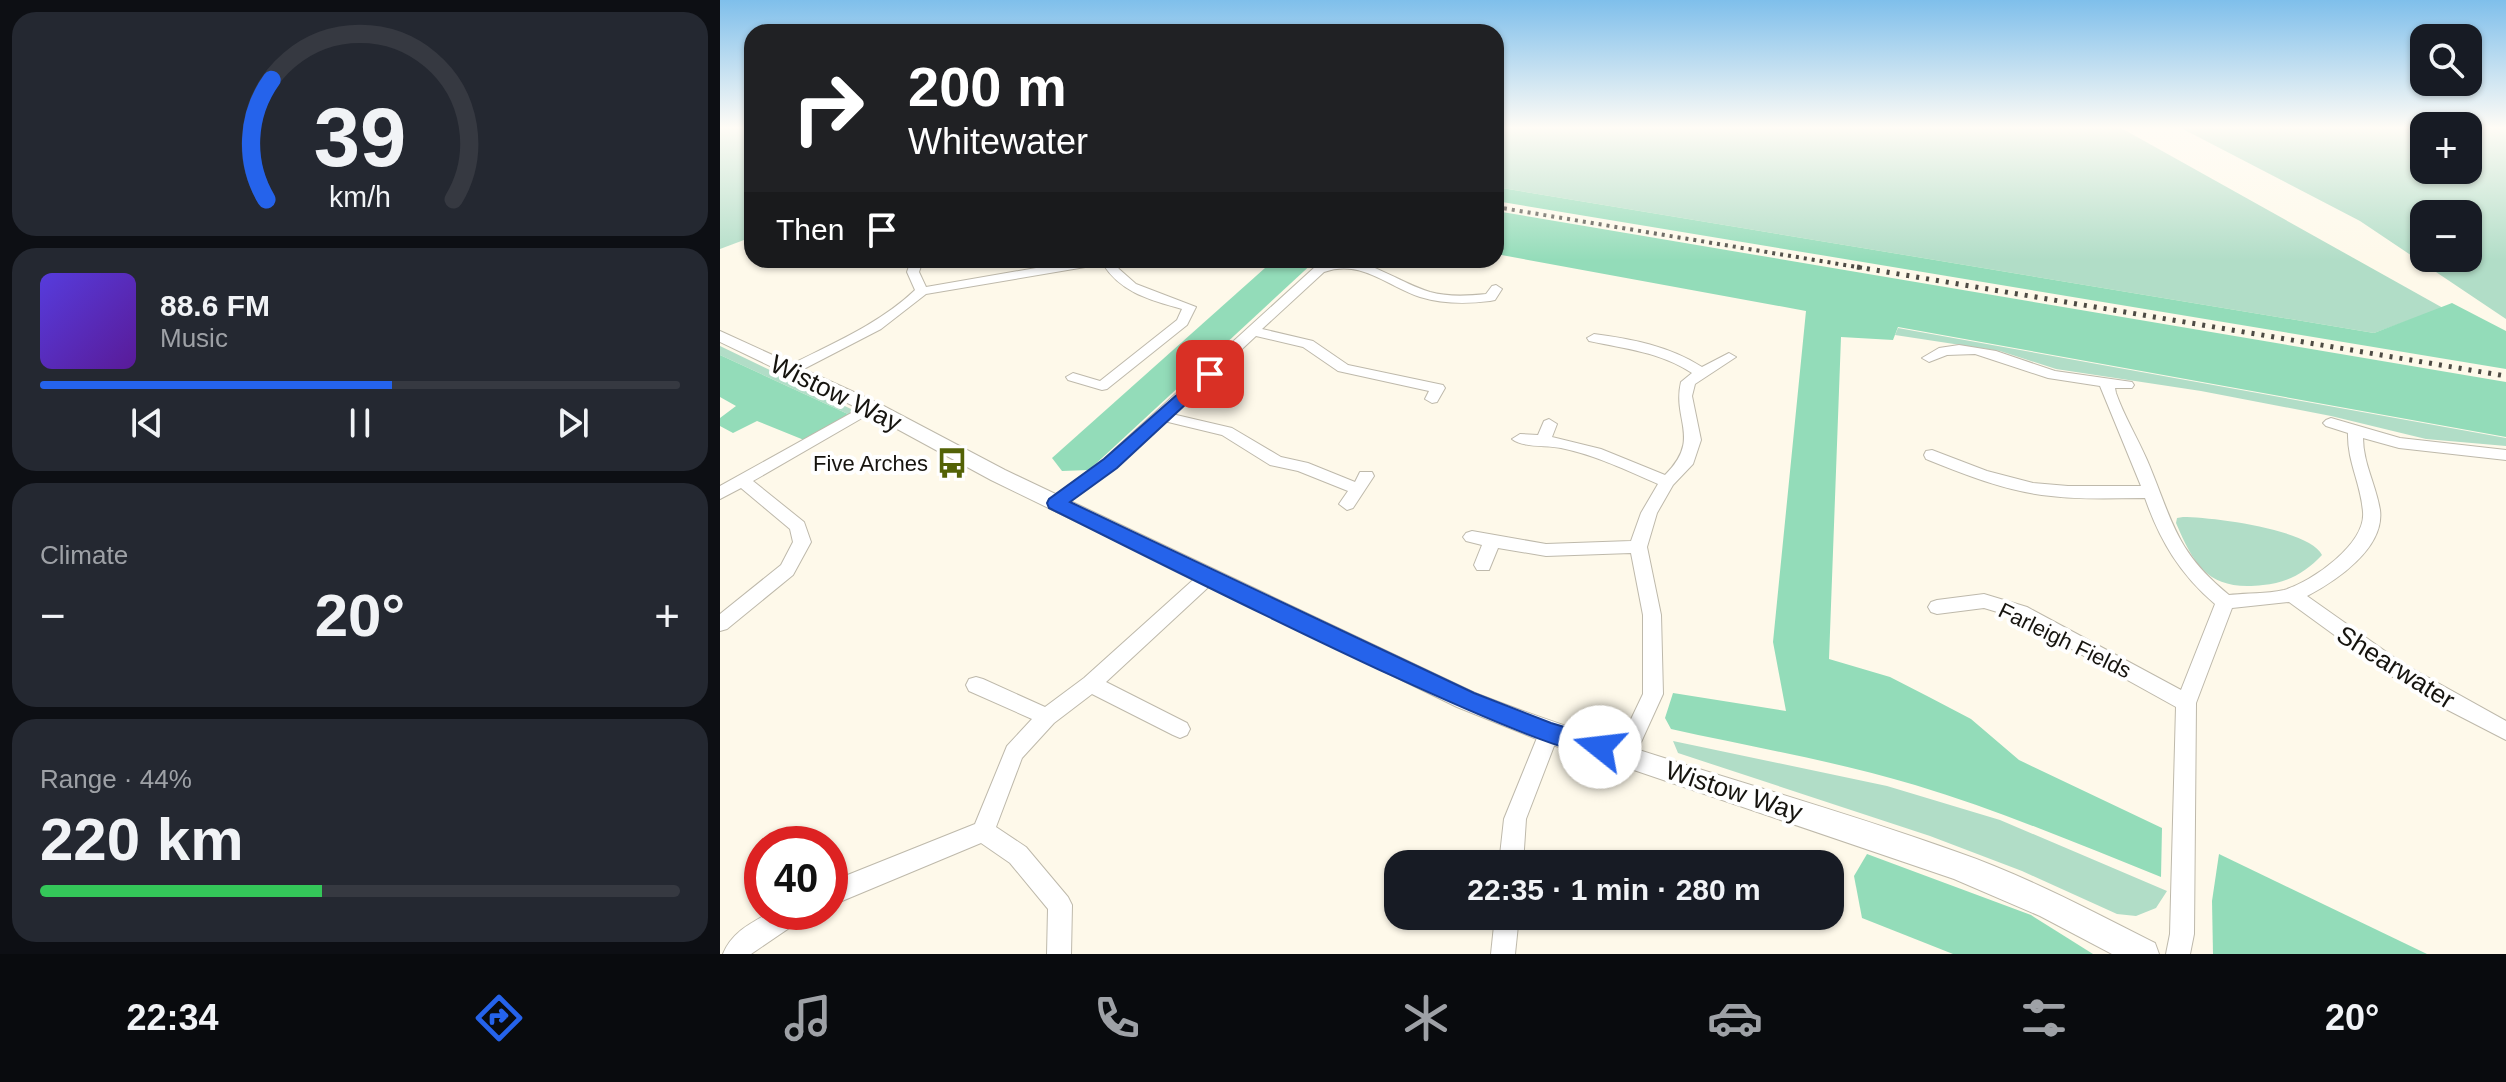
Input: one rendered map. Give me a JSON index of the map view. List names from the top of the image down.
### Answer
{
  "streets": {
    "street": ["Wistow Way", "Farleigh Fields", "Shearwater"]
  },
  "places": {
    "bus stop": ["Five Arches"]
  },
  "page": {
    "map_buttons": ["+", "−"],
    "turn": ["200 m", "Whitewater"],
    "then": "Then",
    "song": ["88.6 FM", "Music"],
    "tile": [
      "Climate",
      ["Range · 44%", "220 km"]
    ],
    "heat": ["−", "20°", "+"],
    "limit": "40",
    "trip": "22:35 · 1 min · 280 m",
    "tabs": ["22:34", "20°"],
    "gauge": ["39", "km/h"]
  }
}
